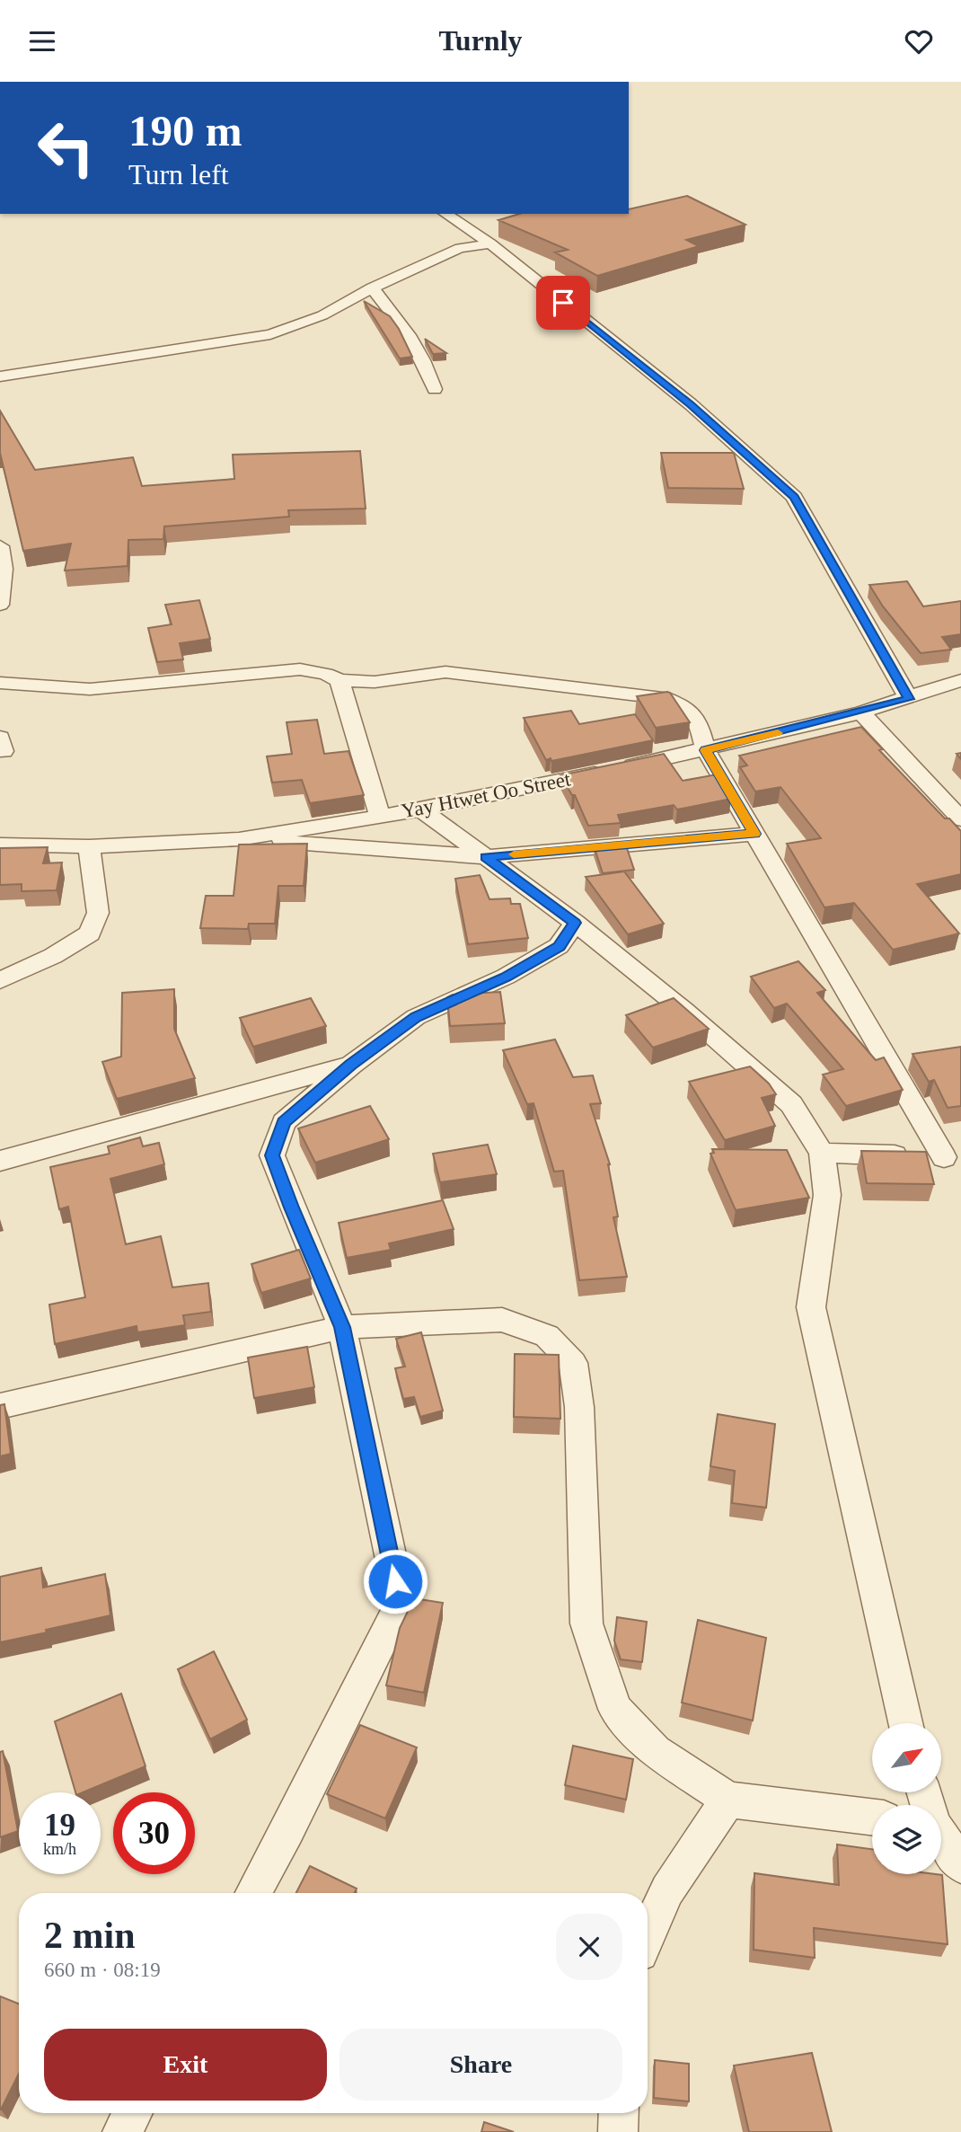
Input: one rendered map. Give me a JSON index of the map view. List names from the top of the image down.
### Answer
{
  "streets": {
    "street": ["Yay Htwet Oo Street"]
  },
  "north": "top right",
  "page": {
    "header": "Turnly",
    "turn": ["190 m", "Turn left"],
    "speed": "19 km/h",
    "limit": "30",
    "heading": ["2 min", "660 m · 08:19"],
    "buttons": ["Exit", "Share"]
  }
}
